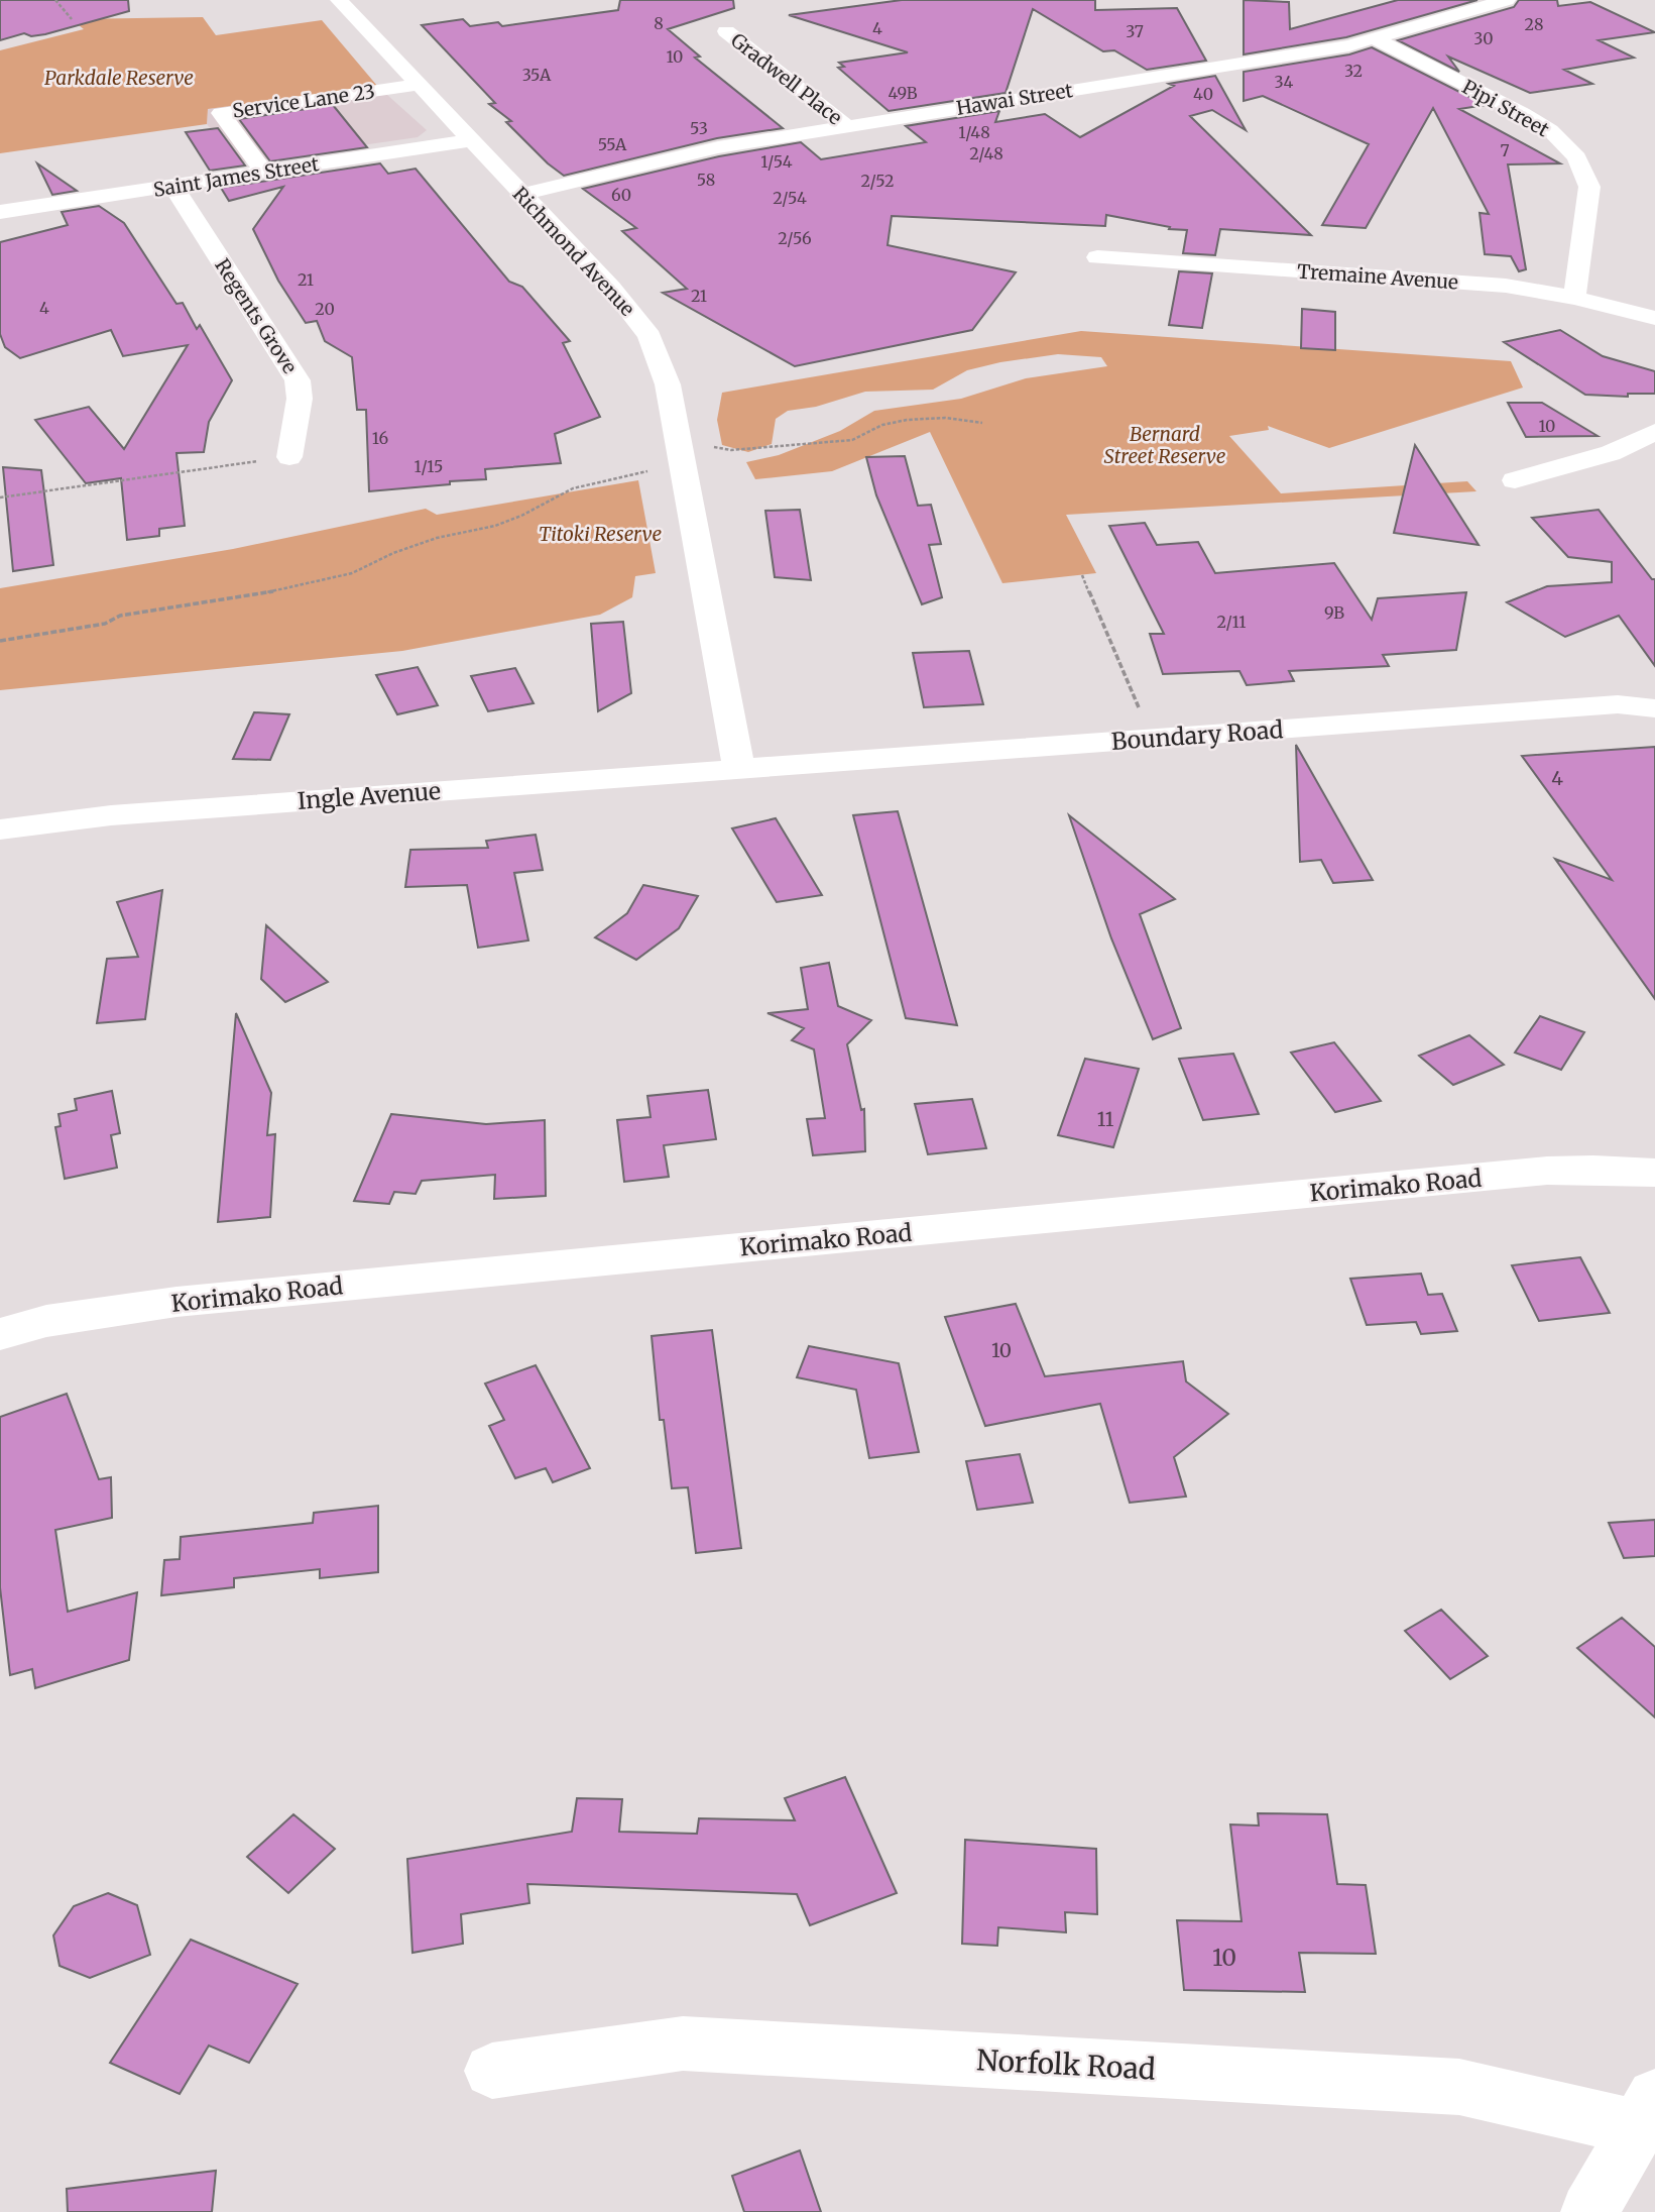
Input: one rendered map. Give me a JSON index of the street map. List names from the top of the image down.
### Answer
{
  "streets": {
    "street": [
      "Gradwell Place",
      "Hawai Street",
      "Service Lane 23",
      "Pipi Street",
      "Saint James Street",
      "Richmond Avenue",
      "Tremaine Avenue",
      "Regents Grove",
      "Boundary Road",
      "Ingle Avenue",
      "Korimako Road",
      "Norfolk Road"
    ]
  },
  "crossings": [
    ["Gradwell Place", "Hawai Street"],
    ["Hawai Street", "Pipi Street"],
    ["Hawai Street", "Richmond Avenue"],
    ["Service Lane 23", "Saint James Street"],
    ["Service Lane 23", "Richmond Avenue"],
    ["Pipi Street", "Tremaine Avenue"],
    ["Saint James Street", "Richmond Avenue"],
    ["Saint James Street", "Regents Grove"],
    ["Richmond Avenue", "Boundary Road"],
    ["Richmond Avenue", "Ingle Avenue"],
    ["Boundary Road", "Ingle Avenue"]
  ],
  "parks": ["Parkdale Reserve", "Bernard Street Reserve", "Titoki Reserve"],
  "house_numbers": [
    "8",
    "28",
    "4",
    "37",
    "30",
    "10",
    "32",
    "35A",
    "34",
    "49B",
    "40",
    "53",
    "1/48",
    "55A",
    "7",
    "2/48",
    "1/54",
    "58",
    "2/52",
    "60",
    "2/54",
    "2/56",
    "21",
    "21",
    "4",
    "20",
    "10",
    "16",
    "1/15",
    "9B",
    "2/11",
    "4",
    "11",
    "10",
    "10"
  ]
}
